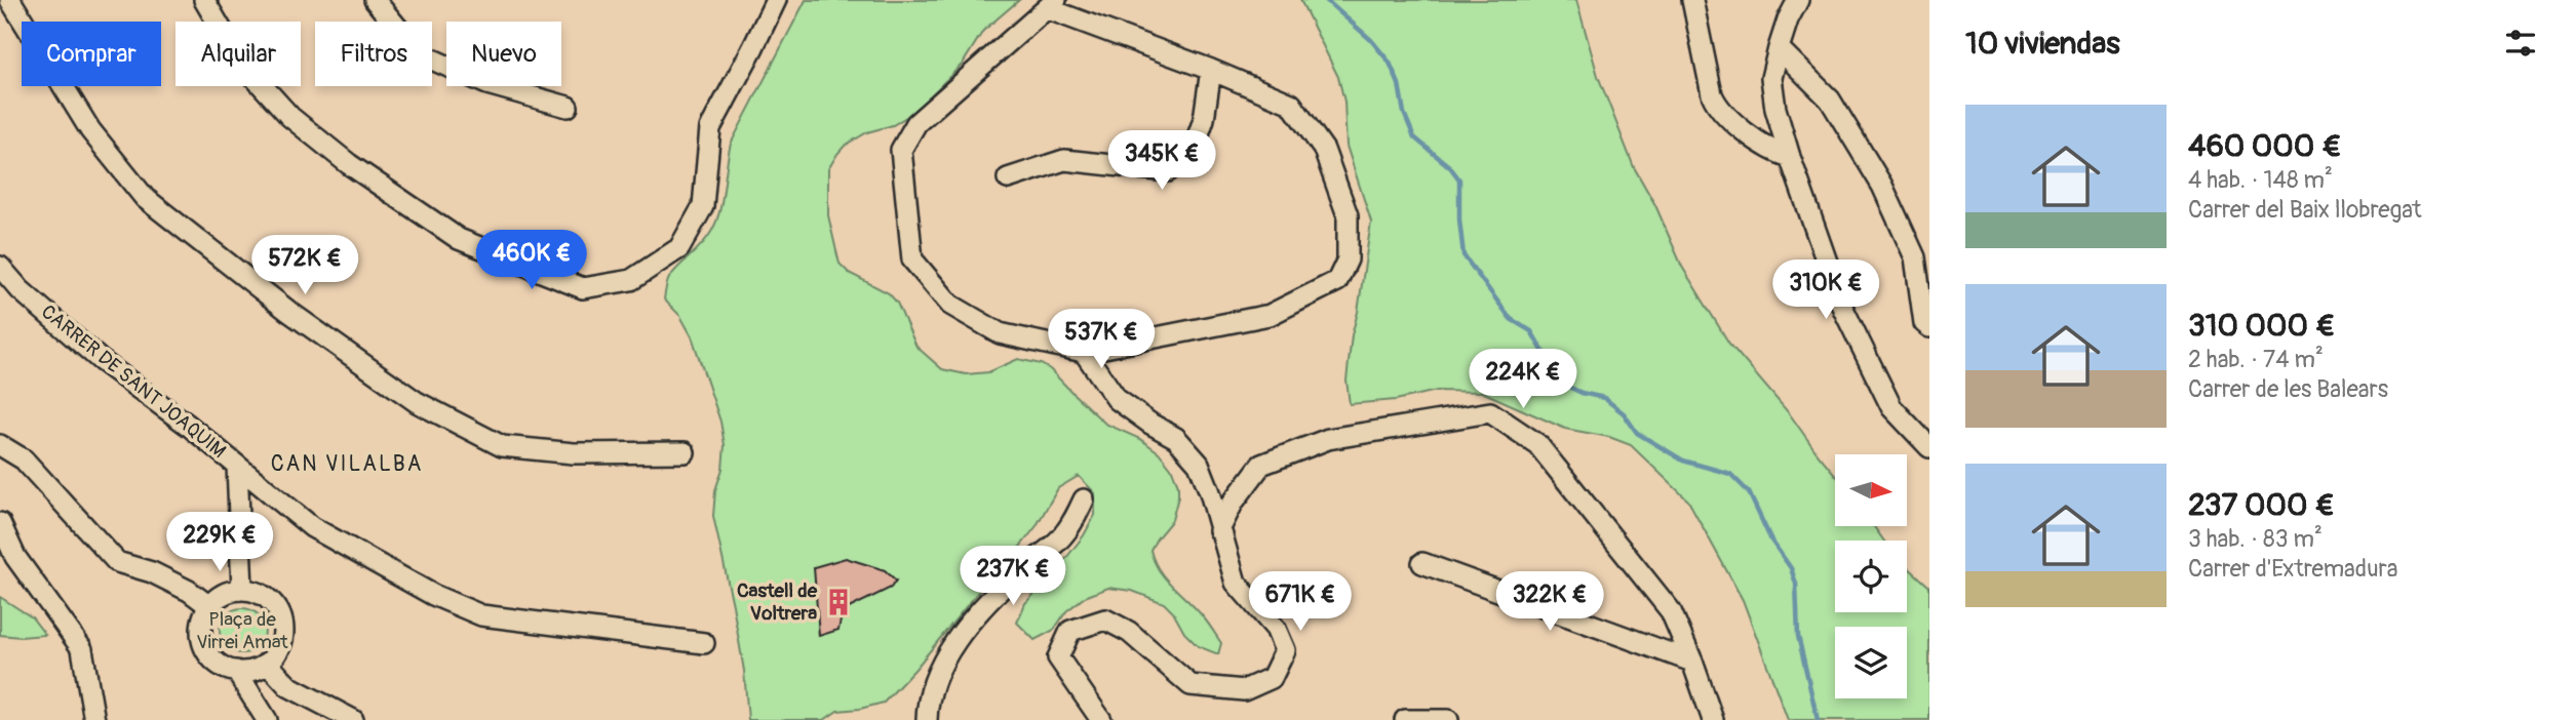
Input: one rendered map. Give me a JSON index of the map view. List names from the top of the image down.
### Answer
{
  "streets": {
    "street": ["CARRER DE SANT JOAQUIM"]
  },
  "districts": ["CAN VILALBA"],
  "parks": ["Plaça de Virrei Amat"],
  "places": {
    "building": ["Castell de Voltrera"]
  },
  "north": "right",
  "page": {
    "heading": "10 viviendas",
    "chip": [
      "Comprar",
      "Alquilar",
      "Filtros",
      "Nuevo"
    ],
    "list": [
      {
        "name": "460 000 €",
        "note": "4 hab. · 148 m² · Carrer del Baix llobregat"
      },
      {
        "name": "310 000 €",
        "note": "2 hab. · 74 m² · Carrer de les Balears"
      },
      {
        "name": "237 000 €",
        "note": "3 hab. · 83 m² · Carrer d'Extremadura"
      }
    ],
    "price": [
      "345K €",
      "460K €",
      "572K €",
      "310K €",
      "537K €",
      "224K €",
      "229K €",
      "237K €",
      "671K €",
      "322K €"
    ]
  }
}
